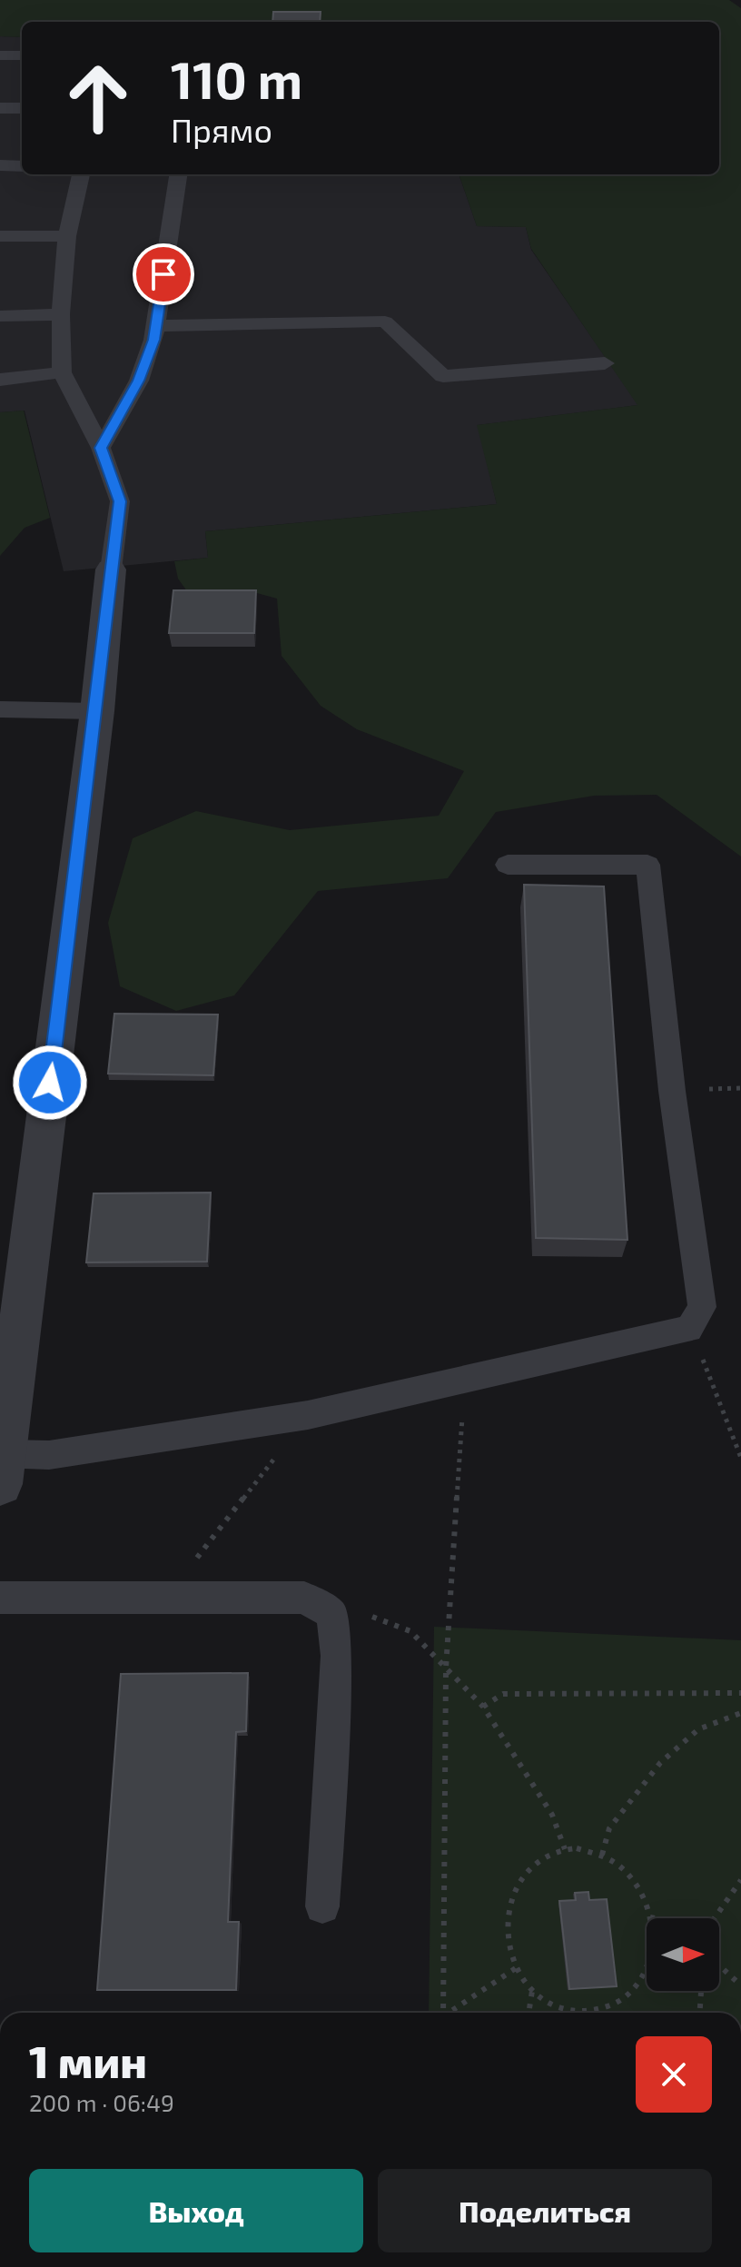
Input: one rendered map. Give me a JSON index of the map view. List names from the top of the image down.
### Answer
{
  "north": "right",
  "page": {
    "turn": ["110 m", "Прямо"],
    "heading": ["1 мин", "200 m · 06:49"],
    "buttons": ["Выход", "Поделиться"]
  }
}
